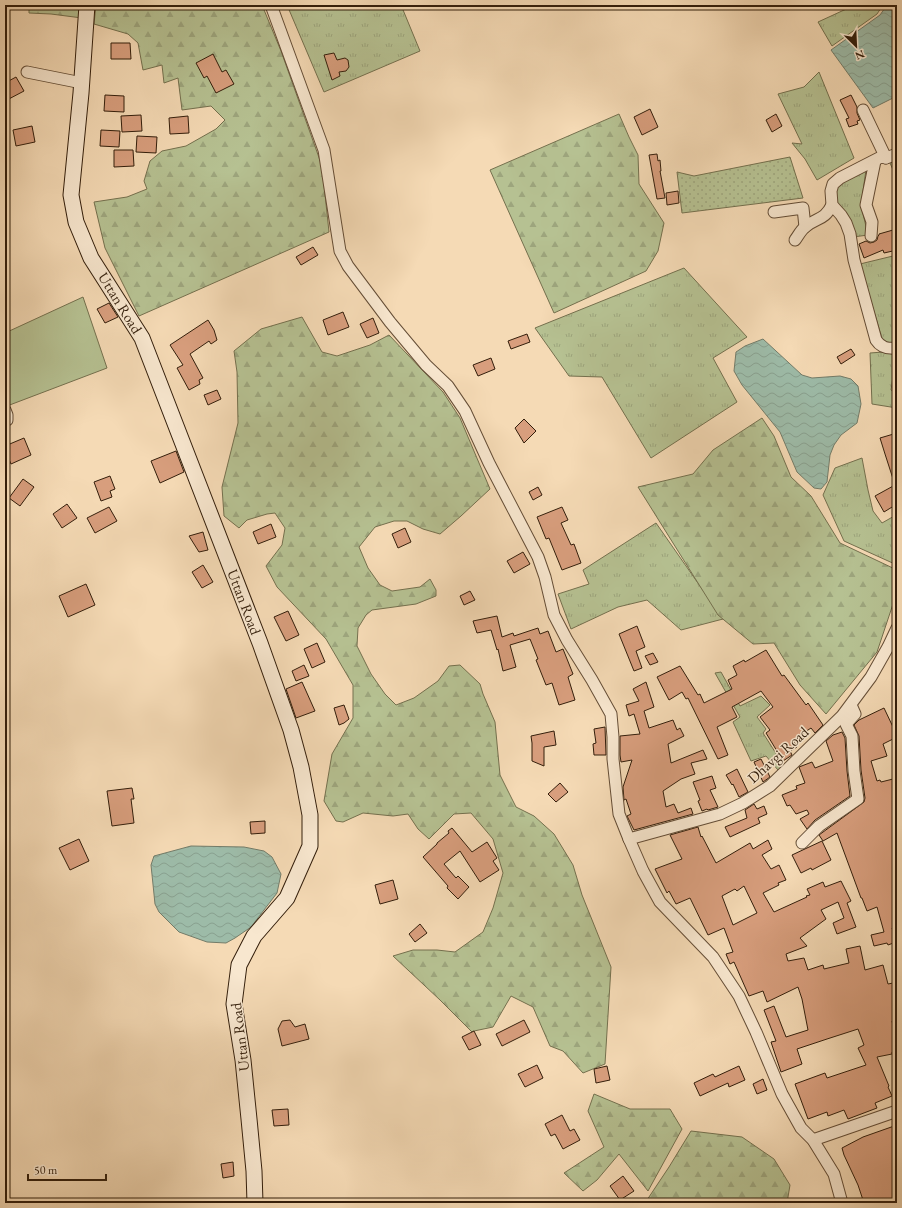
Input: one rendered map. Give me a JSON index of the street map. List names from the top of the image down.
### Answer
{
  "streets": {
    "main road": ["Uttan Road"],
    "street": ["Dhavgi Road"]
  },
  "scale_bar": "50 m",
  "north": "bottom right"
}
